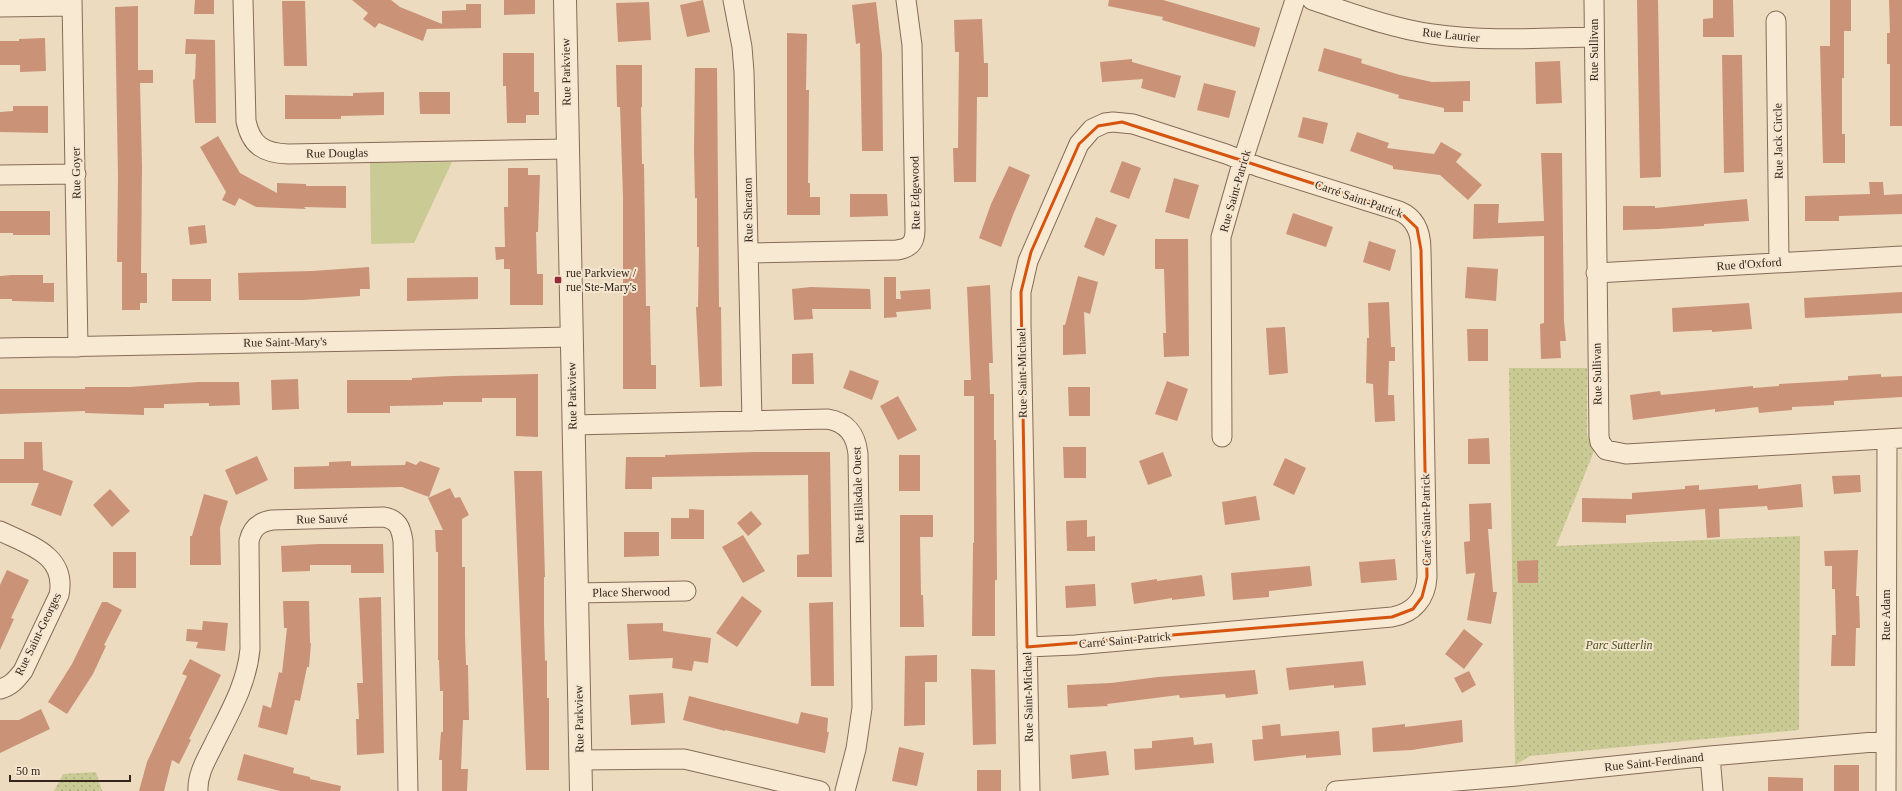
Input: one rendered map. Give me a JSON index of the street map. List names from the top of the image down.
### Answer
{
  "streets": {
    "street": [
      "Rue Laurier",
      "Rue Sullivan",
      "Rue Parkview",
      "Rue Jack Circle",
      "Rue Douglas",
      "Rue Goyer",
      "Rue Saint-Patrick",
      "Rue Edgewood",
      "Carré Saint-Patrick",
      "Rue Sheraton",
      "Rue d'Oxford",
      "Rue Saint-Mary's",
      "Rue Saint-Michael",
      "Rue Hillsdale Ouest",
      "Rue Sauvé",
      "Place Sherwood",
      "Rue Adam",
      "Rue Saint-Georges",
      "Rue Saint-Ferdinand"
    ]
  },
  "crossings": [
    ["Rue Laurier", "Rue Sullivan"],
    ["Rue Sullivan", "Rue d'Oxford"],
    ["Rue Sullivan", "Rue Adam"],
    ["Rue Parkview", "Rue Douglas"],
    ["Rue Parkview", "Rue Saint-Mary's"],
    ["Rue Parkview", "Rue Hillsdale Ouest"],
    ["Rue Parkview", "Place Sherwood"],
    ["Rue Jack Circle", "Rue d'Oxford"],
    ["Rue Goyer", "Rue Saint-Mary's"],
    ["Rue Saint-Patrick", "Carré Saint-Patrick"],
    ["Rue Saint-Patrick", "Rue Saint-Michael"],
    ["Rue Edgewood", "Rue Sheraton"],
    ["Carré Saint-Patrick", "Rue Saint-Michael"],
    ["Rue Sheraton", "Rue Hillsdale Ouest"],
    ["Rue Adam", "Rue Saint-Ferdinand"]
  ],
  "parks": ["Parc Sutterlin"],
  "places": {
    "transit": ["rue Parkview / rue Ste-Mary's"]
  },
  "scale_bar": "50 m"
}
